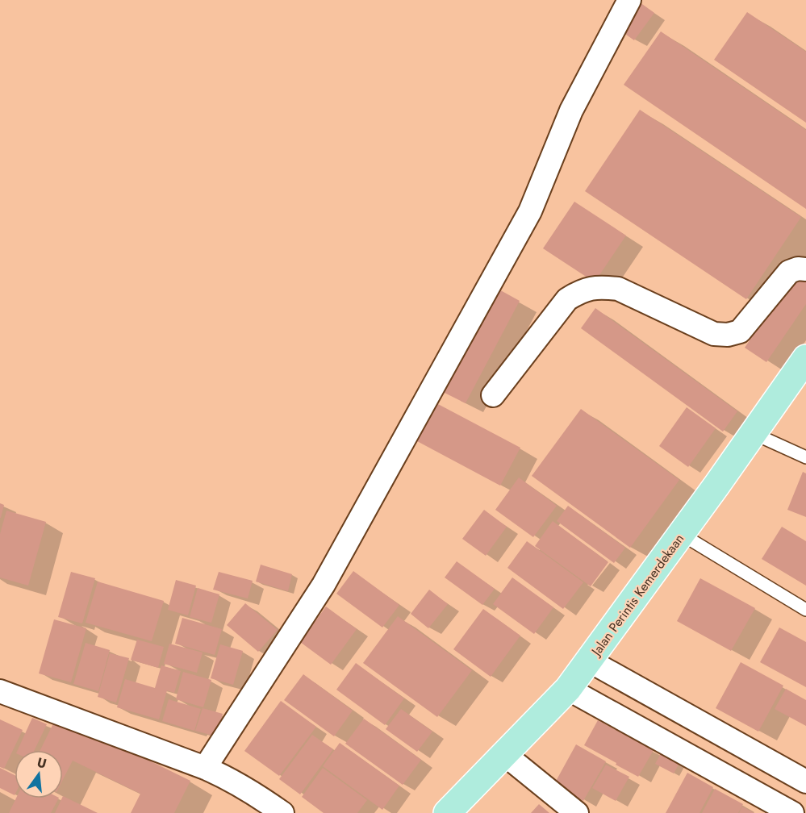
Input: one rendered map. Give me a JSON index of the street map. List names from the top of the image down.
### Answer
{
  "streets": {
    "main road": ["Jalan Perintis Kemerdekaan"]
  },
  "north": "top"
}
